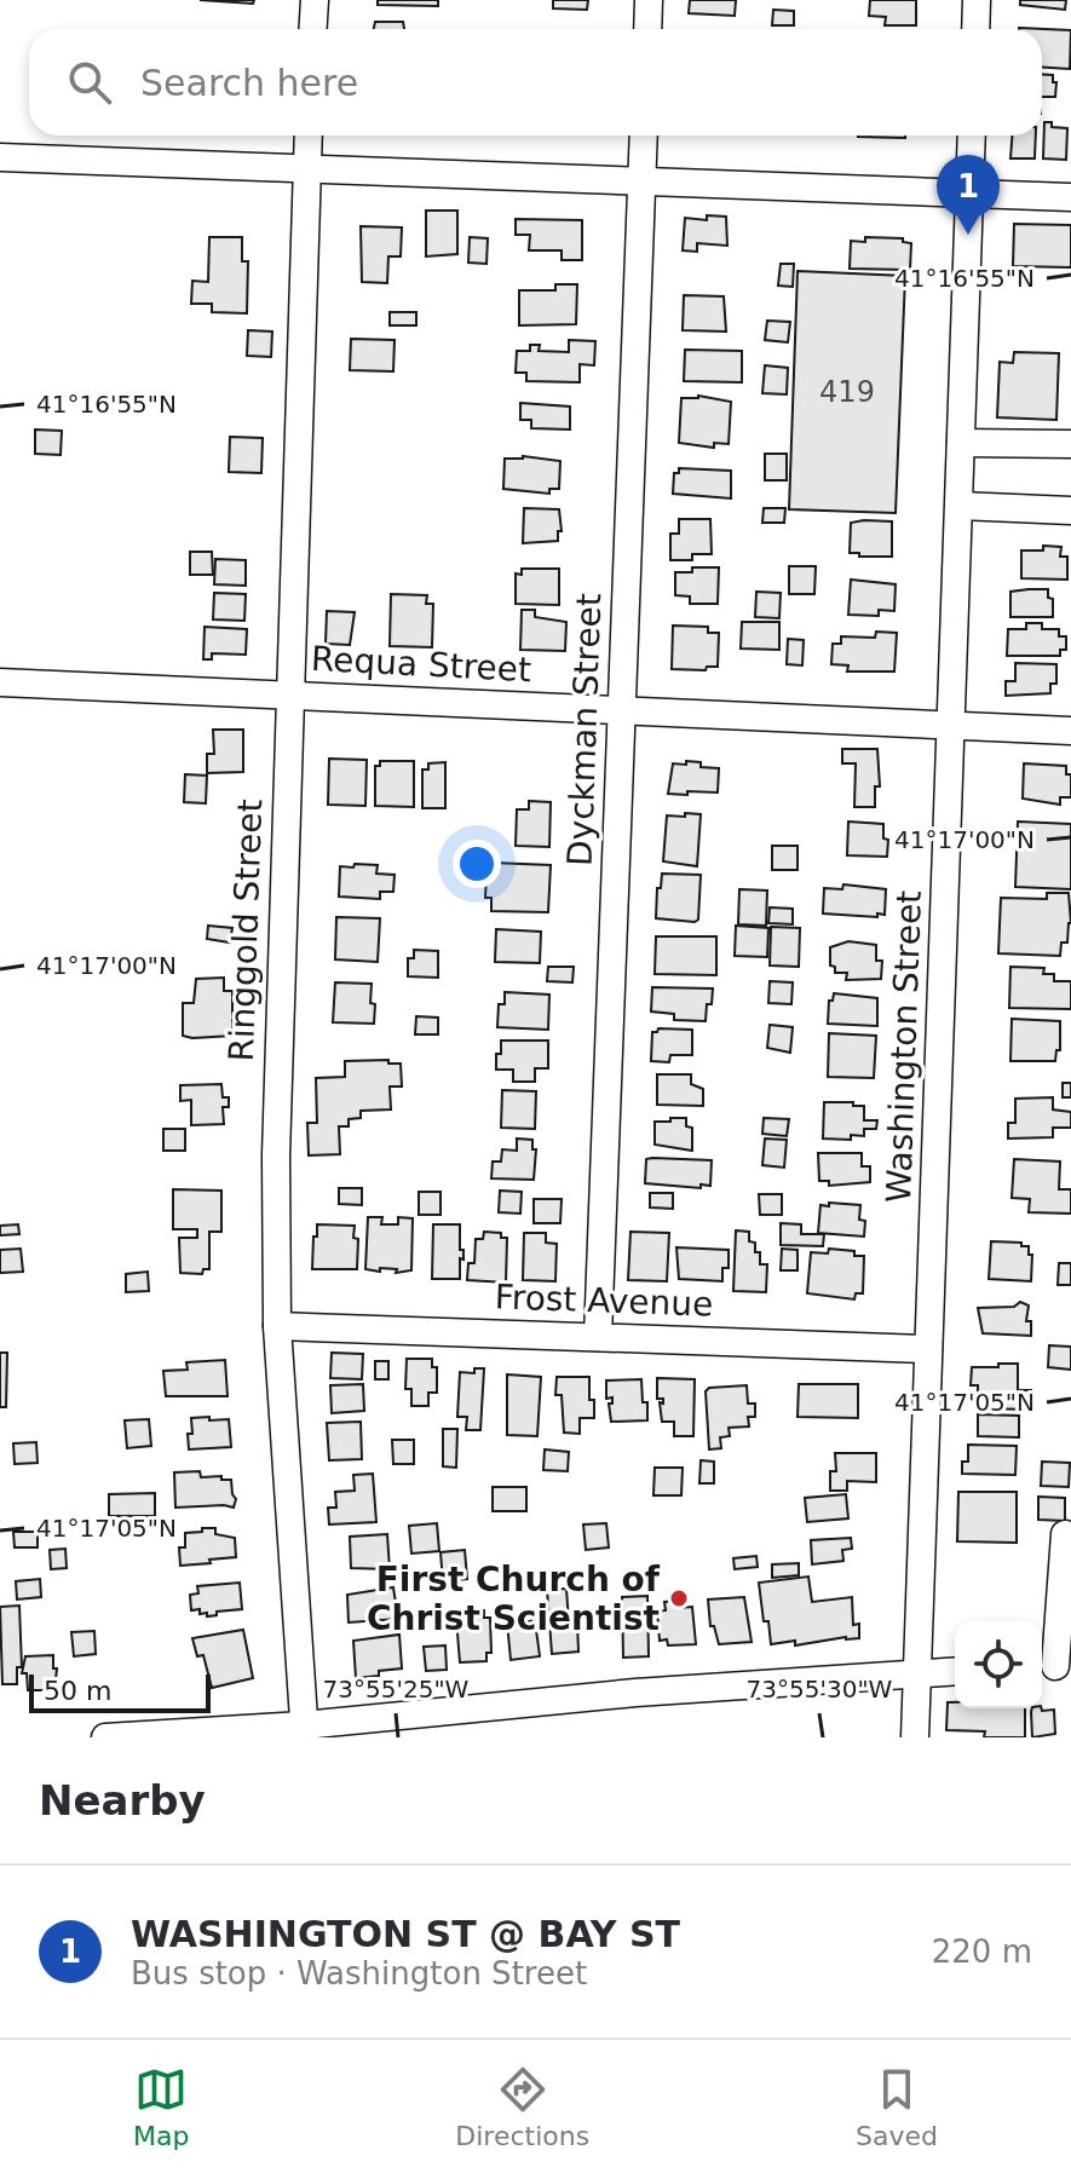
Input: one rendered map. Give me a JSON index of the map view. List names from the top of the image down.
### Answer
{
  "streets": {
    "street": [
      "Requa Street",
      "Dyckman Street",
      "Ringgold Street",
      "Washington Street",
      "Frost Avenue"
    ]
  },
  "crossings": [
    ["Requa Street", "Dyckman Street"],
    ["Requa Street", "Ringgold Street"],
    ["Requa Street", "Washington Street"],
    ["Dyckman Street", "Frost Avenue"],
    ["Ringgold Street", "Frost Avenue"],
    ["Washington Street", "Frost Avenue"]
  ],
  "places": ["First Church of Christ Scientist"],
  "house_numbers": ["419"],
  "scale_bar": "50 m",
  "page": {
    "search": "Search here",
    "pins": "1",
    "scale": "50 m",
    "heading": "Nearby",
    "list": [
      {
        "mark": "1",
        "name": "WASHINGTON ST @ BAY ST",
        "note": "Bus stop · Washington Street",
        "value": "220 m"
      }
    ],
    "nav": ["Map", "Directions", "Saved"]
  },
  "coordinates": [
    "41°16'55\"N",
    "41°17'00\"N",
    "41°17'05\"N",
    "73°55'25\"W",
    "73°55'30\"W"
  ]
}
